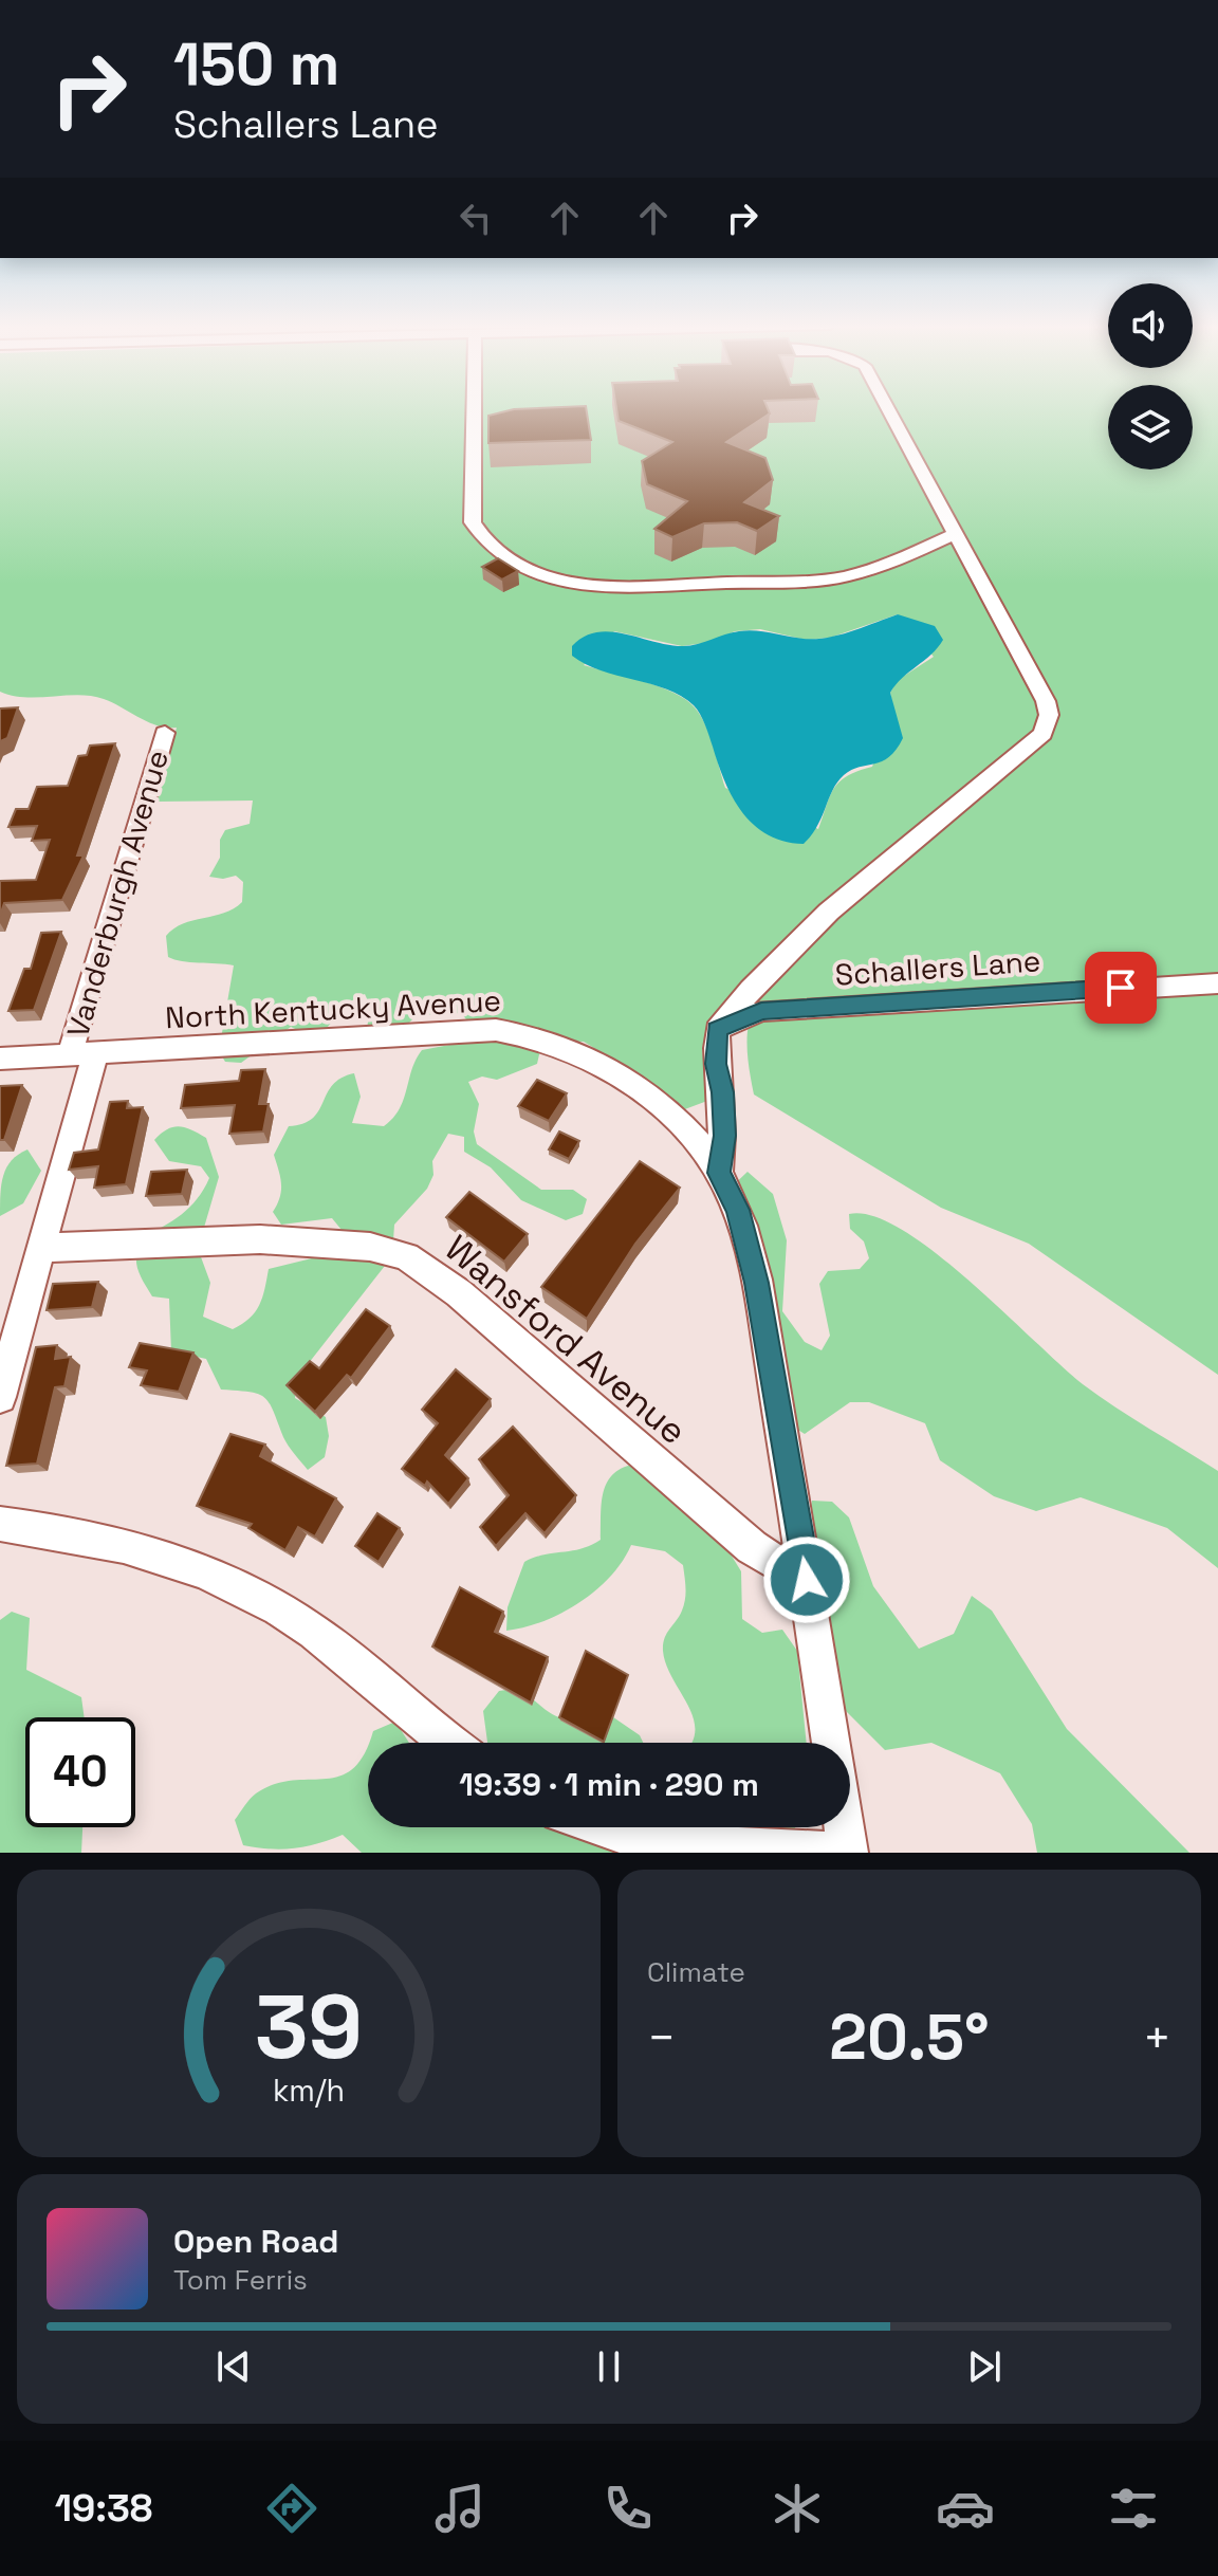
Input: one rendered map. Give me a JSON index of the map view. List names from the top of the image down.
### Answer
{
  "streets": {
    "street": [
      "Vanderburgh Avenue",
      "Schallers Lane",
      "North Kentucky Avenue",
      "Wansford Avenue"
    ]
  },
  "crossings": [
    ["Vanderburgh Avenue", "North Kentucky Avenue"],
    ["Vanderburgh Avenue", "Wansford Avenue"],
    ["North Kentucky Avenue", "Wansford Avenue"]
  ],
  "page": {
    "turn": ["150 m", "Schallers Lane"],
    "limit": "40",
    "trip": "19:39 · 1 min · 290 m",
    "tile": "Climate",
    "heat": ["−", "20.5°", "+"],
    "song": ["Open Road", "Tom Ferris"],
    "tabs": "19:38",
    "gauge": ["39", "km/h"]
  }
}
